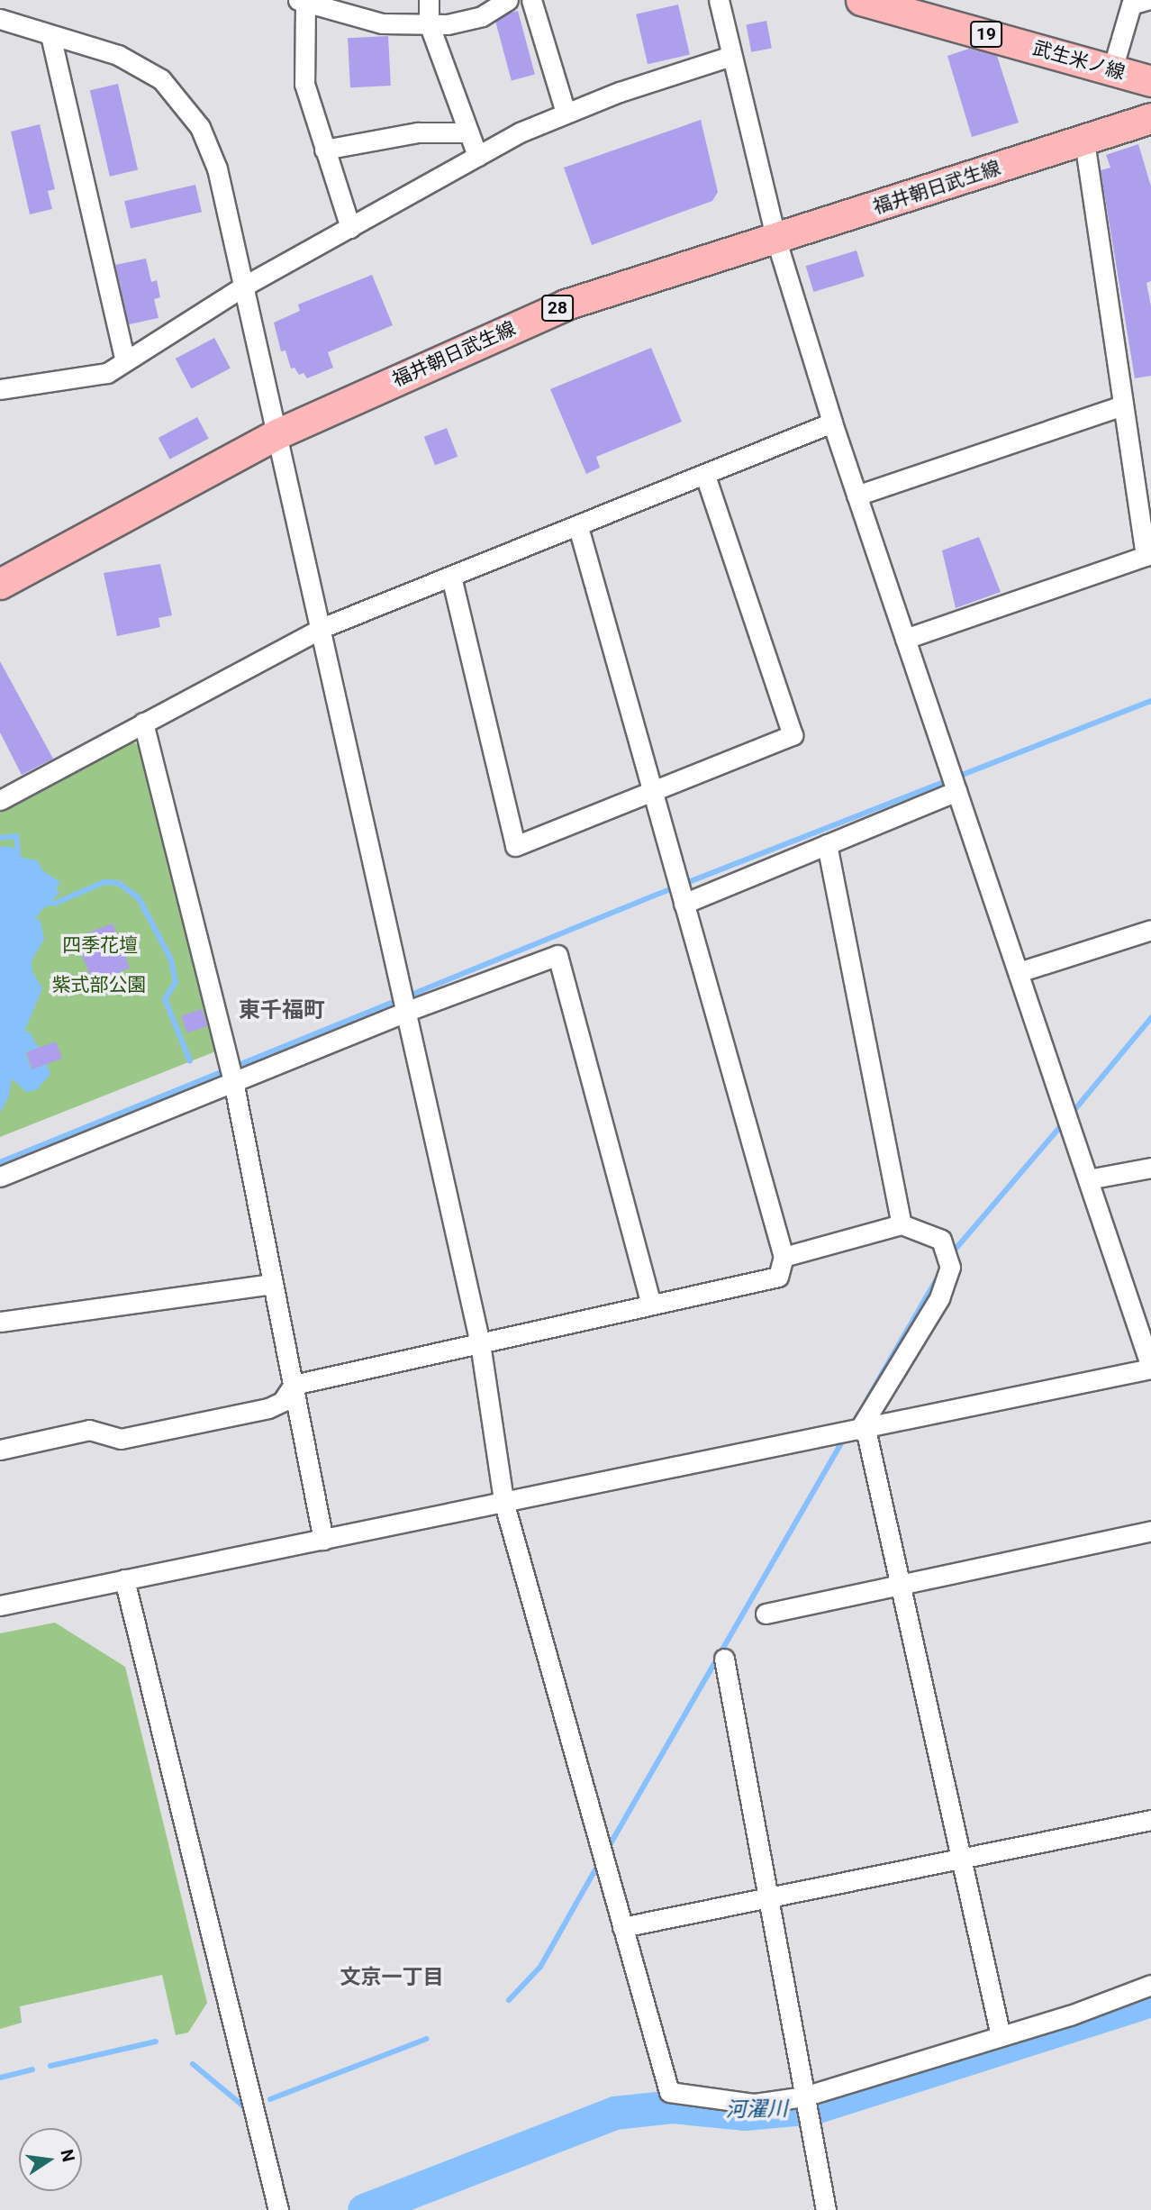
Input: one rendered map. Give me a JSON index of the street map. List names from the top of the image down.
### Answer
{
  "streets": {
    "main road": [
      "19",
      "武生米ノ線",
      "福井朝日武生線",
      "28"
    ]
  },
  "districts": ["東千福町", "文京一丁目"],
  "water": ["河濯川"],
  "parks": ["四季花壇", "紫式部公園"],
  "north": "right"
}
